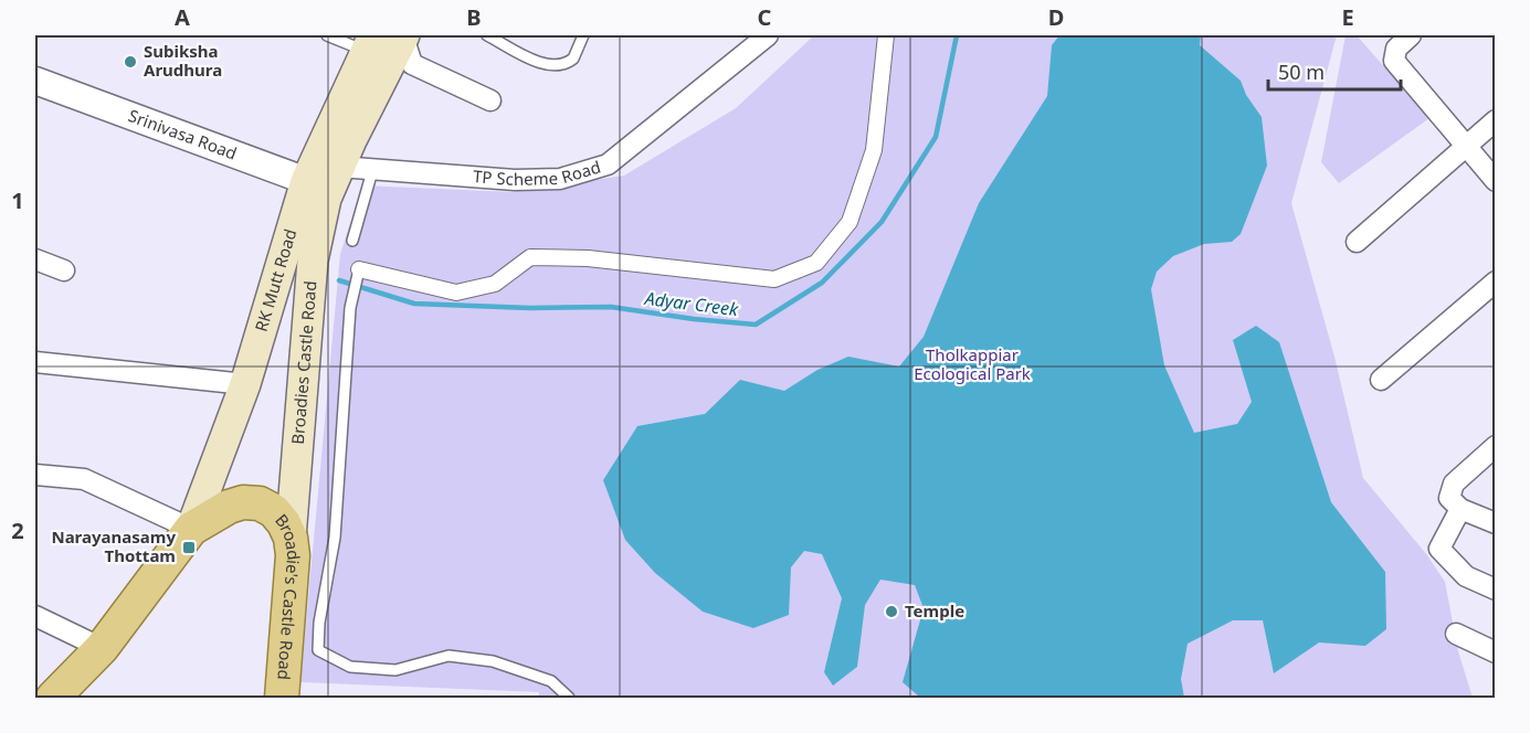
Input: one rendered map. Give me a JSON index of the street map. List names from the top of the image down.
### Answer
{
  "streets": {
    "main road": ["RK Mutt Road", "Broadies Castle Road", "Broadie's Castle Road"],
    "street": ["Srinivasa Road", "TP Scheme Road"]
  },
  "crossings": [
    ["Srinivasa Road", "TP Scheme Road"],
    ["Srinivasa Road", "RK Mutt Road"],
    ["Srinivasa Road", "Broadies Castle Road"],
    ["TP Scheme Road", "RK Mutt Road"],
    ["TP Scheme Road", "Broadies Castle Road"],
    ["RK Mutt Road", "Broadies Castle Road"],
    ["RK Mutt Road", "Broadie's Castle Road"],
    ["Broadies Castle Road", "Broadie's Castle Road"]
  ],
  "water": ["Adyar Creek"],
  "parks": ["Tholkappiar Ecological Park"],
  "places": {
    "other": ["Subiksha Arudhura", "Temple"],
    "transit": ["Narayanasamy Thottam"]
  },
  "scale_bar": "50 m",
  "grid": {
    "columns": [
      "A",
      "B",
      "C",
      "D",
      "E"
    ],
    "rows": ["1", "2"]
  }
}
